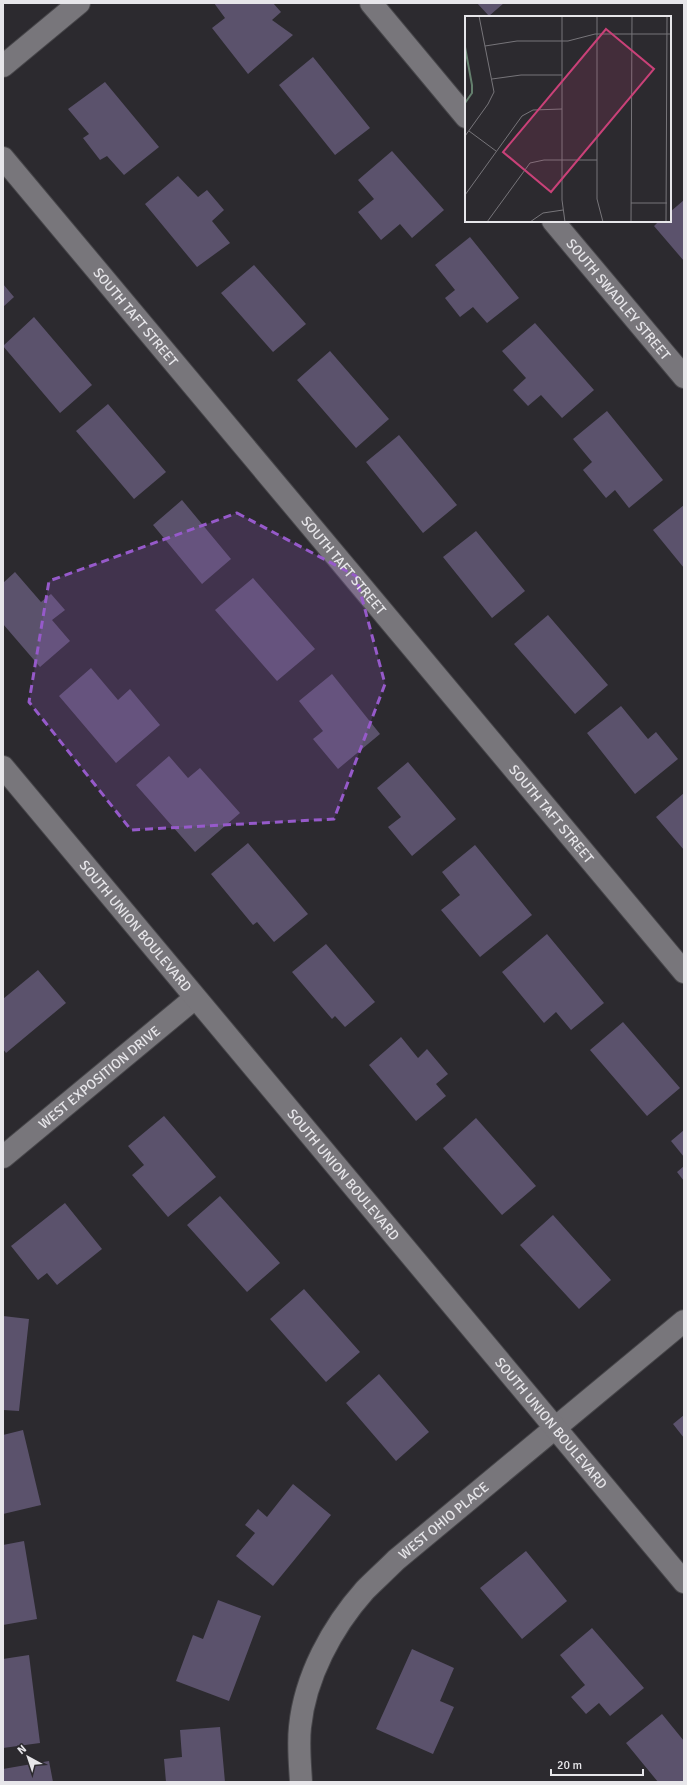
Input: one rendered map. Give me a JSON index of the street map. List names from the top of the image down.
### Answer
{
  "streets": {
    "street": [
      "SOUTH SWADLEY STREET",
      "SOUTH TAFT STREET",
      "SOUTH UNION BOULEVARD",
      "WEST EXPOSITION DRIVE",
      "WEST OHIO PLACE"
    ]
  },
  "crossings": [
    ["SOUTH UNION BOULEVARD", "WEST EXPOSITION DRIVE"],
    ["SOUTH UNION BOULEVARD", "WEST OHIO PLACE"]
  ],
  "scale_bar": "20 m",
  "north": "top left"
}
